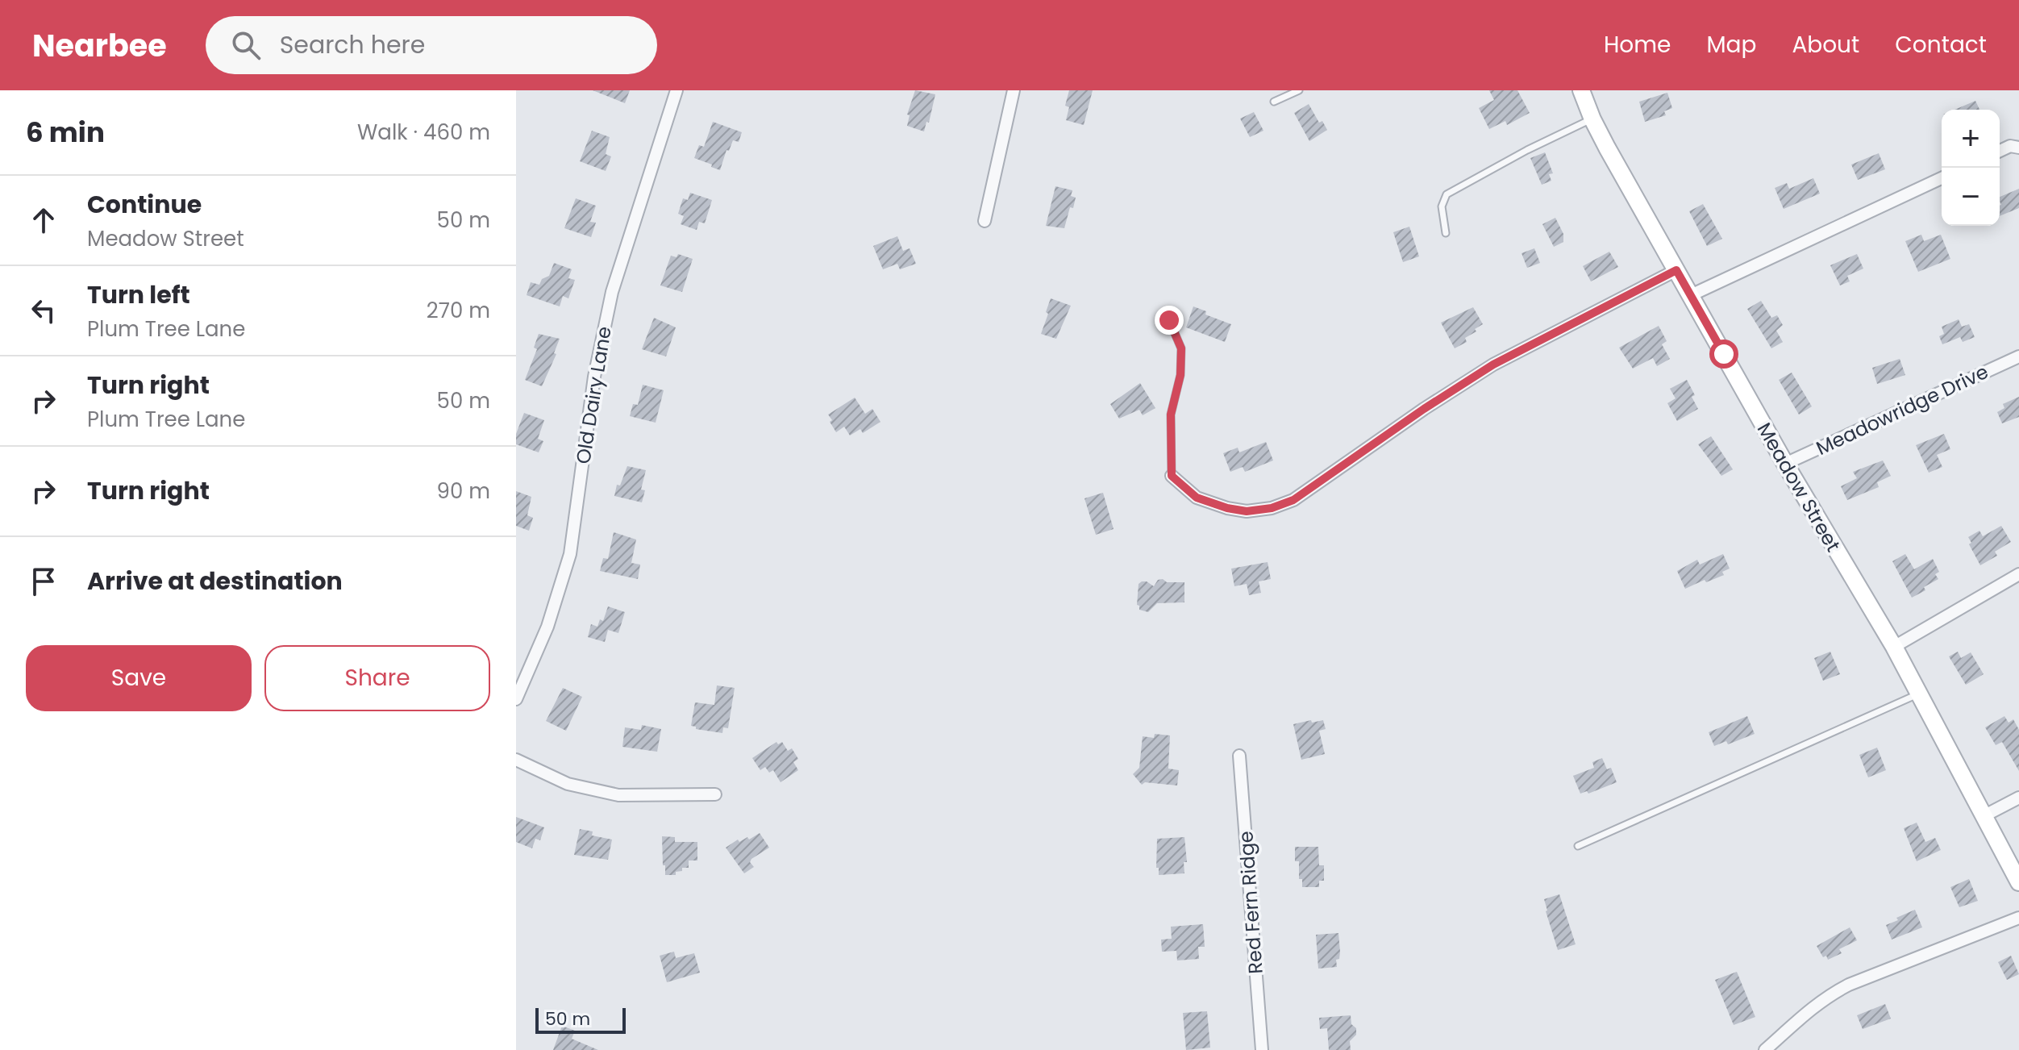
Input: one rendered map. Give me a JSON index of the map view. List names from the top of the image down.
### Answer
{
  "streets": {
    "street": [
      "Old Dairy Lane",
      "Meadowridge Drive",
      "Meadow Street",
      "Red Fern Ridge"
    ]
  },
  "crossings": [
    ["Meadowridge Drive", "Meadow Street"]
  ],
  "scale_bar": "50 m",
  "page": {
    "header": "Nearbee",
    "search": "Search here",
    "nav": [
      "Home",
      "Map",
      "About",
      "Contact"
    ],
    "heading": ["6 min", "Walk · 460 m"],
    "map_buttons": ["+", "−"],
    "list": [
      ["Continue", "Meadow Street", "50 m"],
      ["Turn left", "Plum Tree Lane", "270 m"],
      ["Turn right", "Plum Tree Lane", "50 m"],
      ["Turn right", "90 m"],
      "Arrive at destination"
    ],
    "buttons": ["Save", "Share"],
    "scale": "50 m"
  }
}
